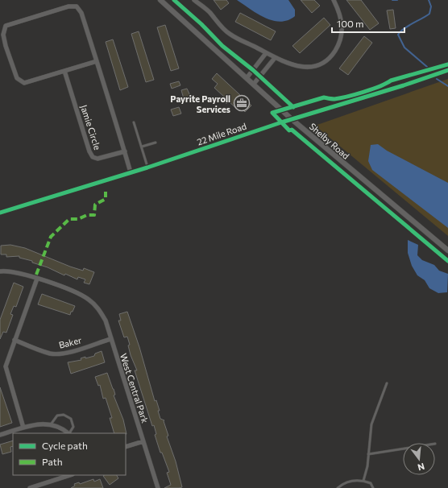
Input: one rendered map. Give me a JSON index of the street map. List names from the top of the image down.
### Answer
{
  "streets": {
    "street": [
      "Jamie Circle",
      "22 Mile Road",
      "Shelby Road",
      "Baker",
      "West Central Park"
    ]
  },
  "crossings": [
    ["22 Mile Road", "Shelby Road"],
    ["Baker", "West Central Park"]
  ],
  "places": {
    "office": ["Payrite Payroll Services"]
  },
  "legend": ["Cycle path", "Path"],
  "scale_bar": "100 m",
  "north": "bottom"
}
